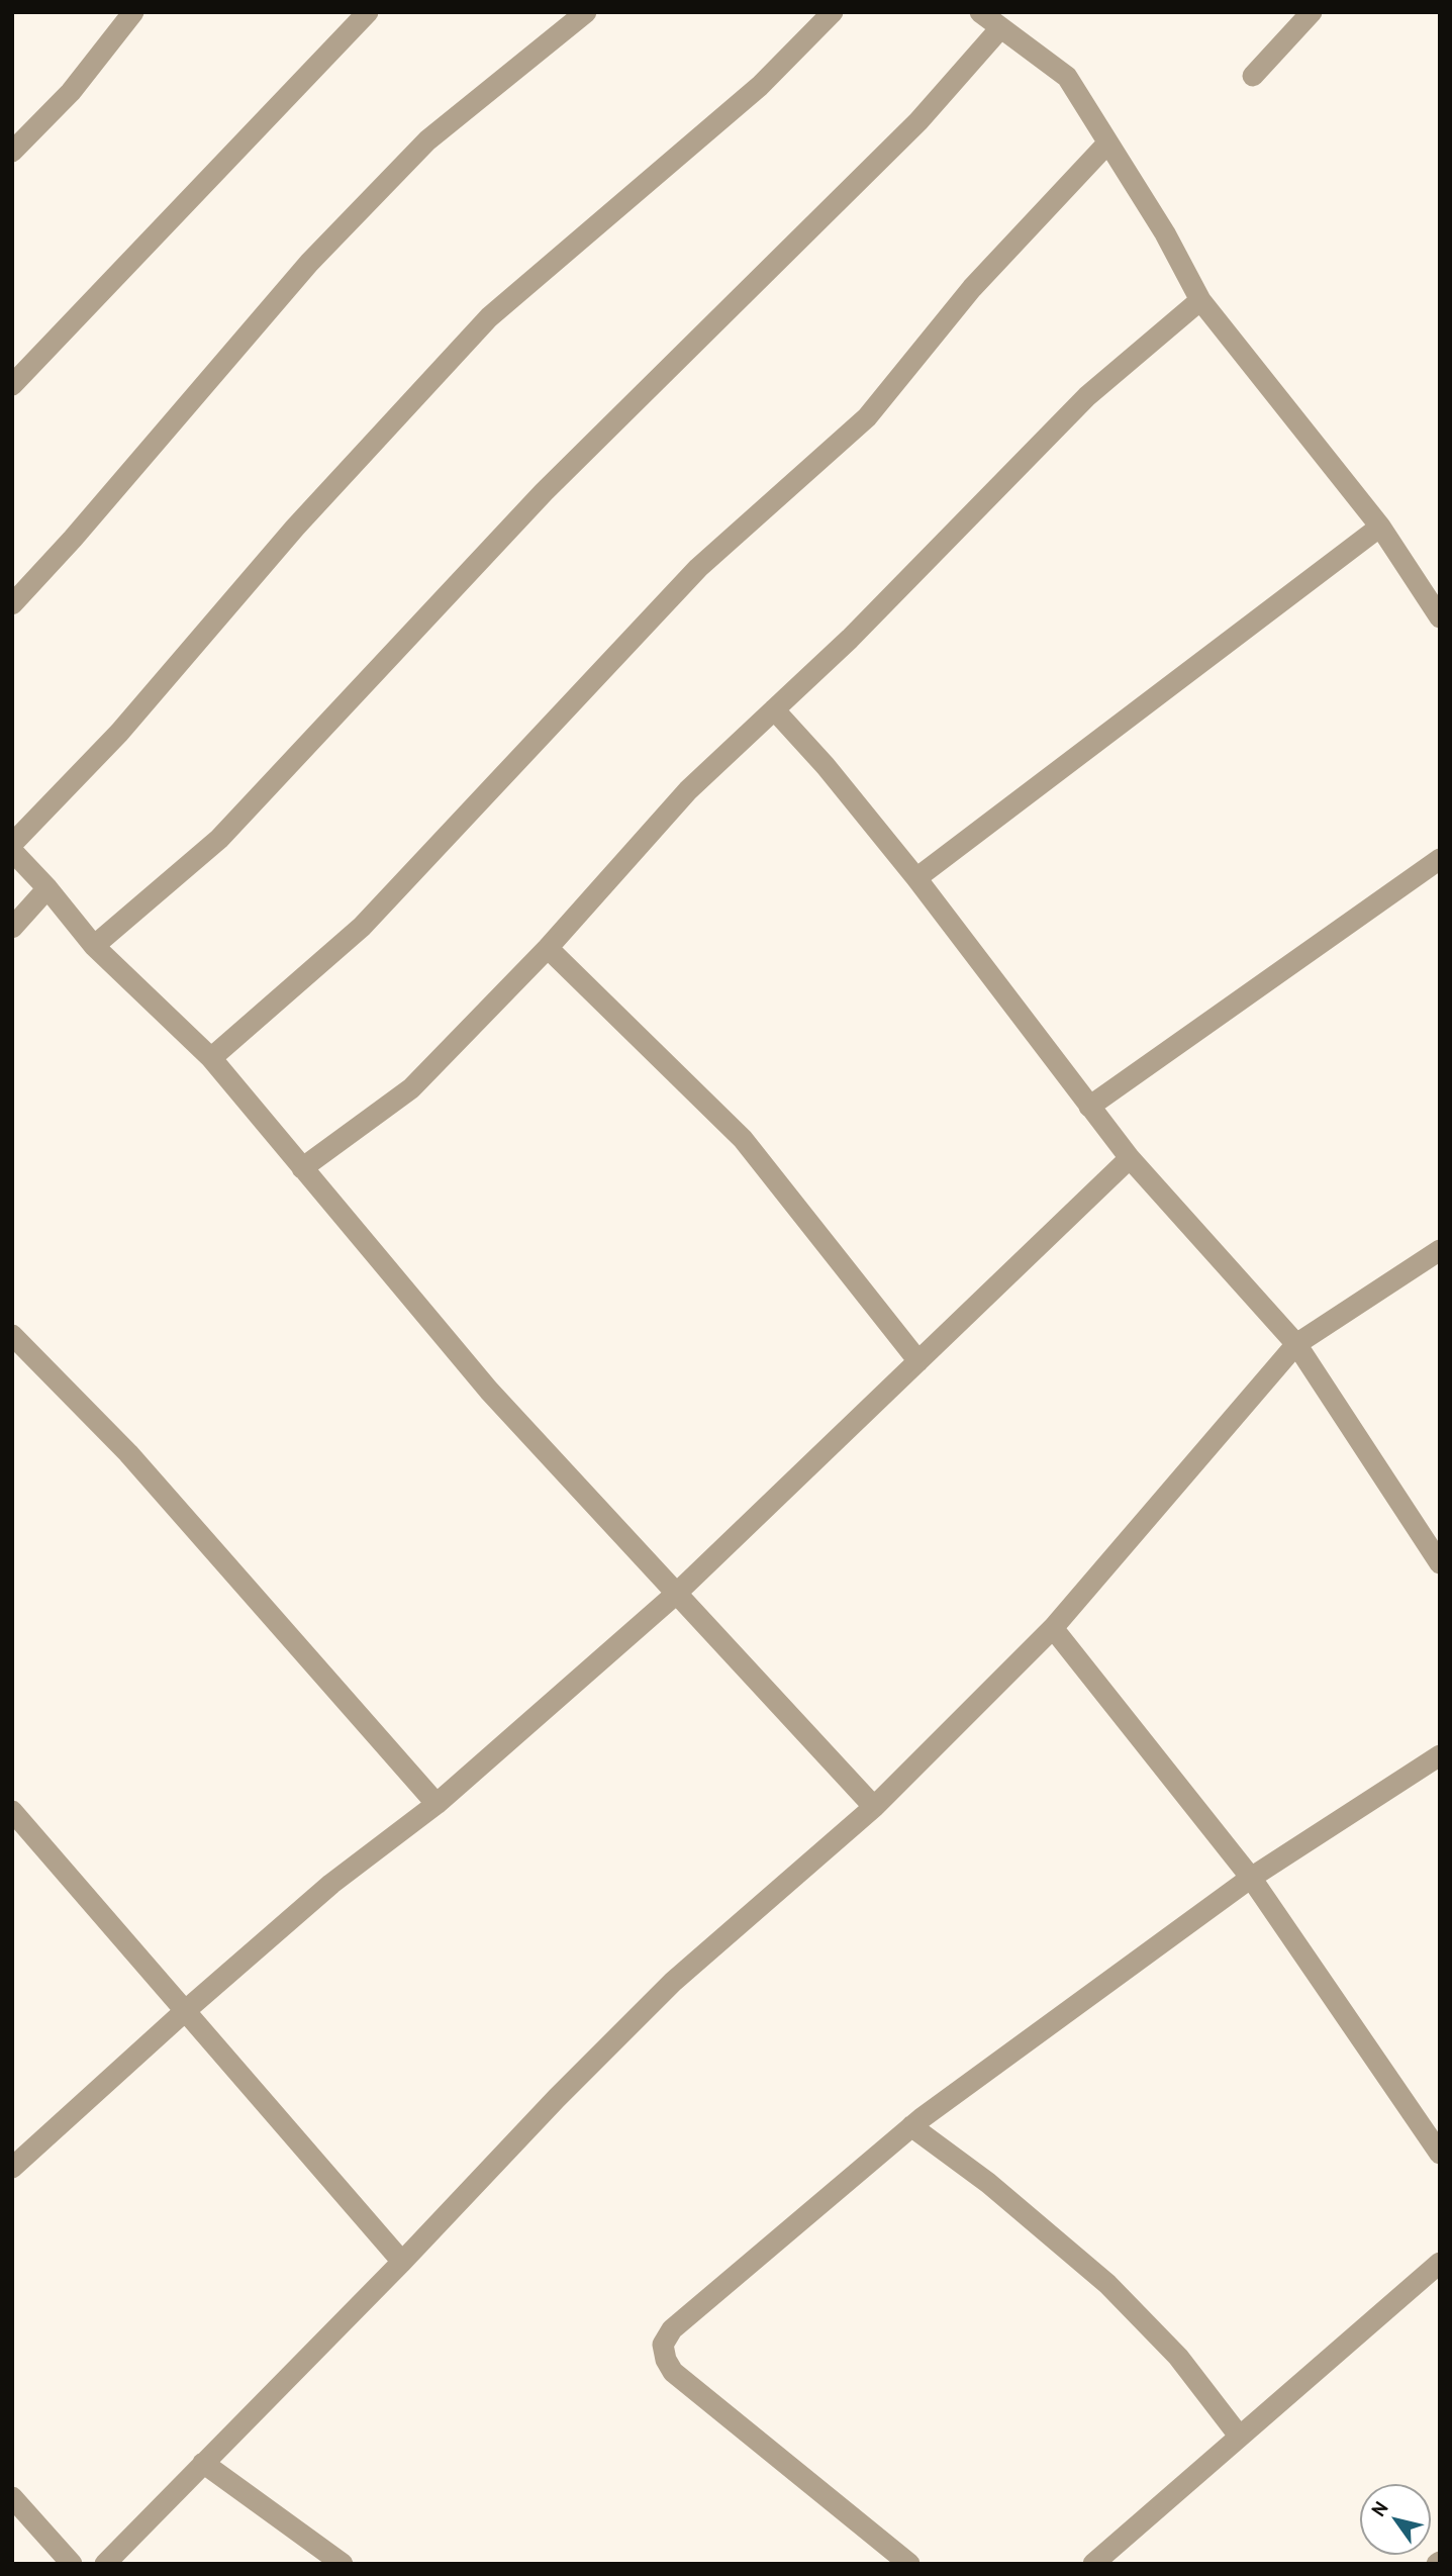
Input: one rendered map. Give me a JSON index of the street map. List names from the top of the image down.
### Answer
{
  "north": "top left"
}
